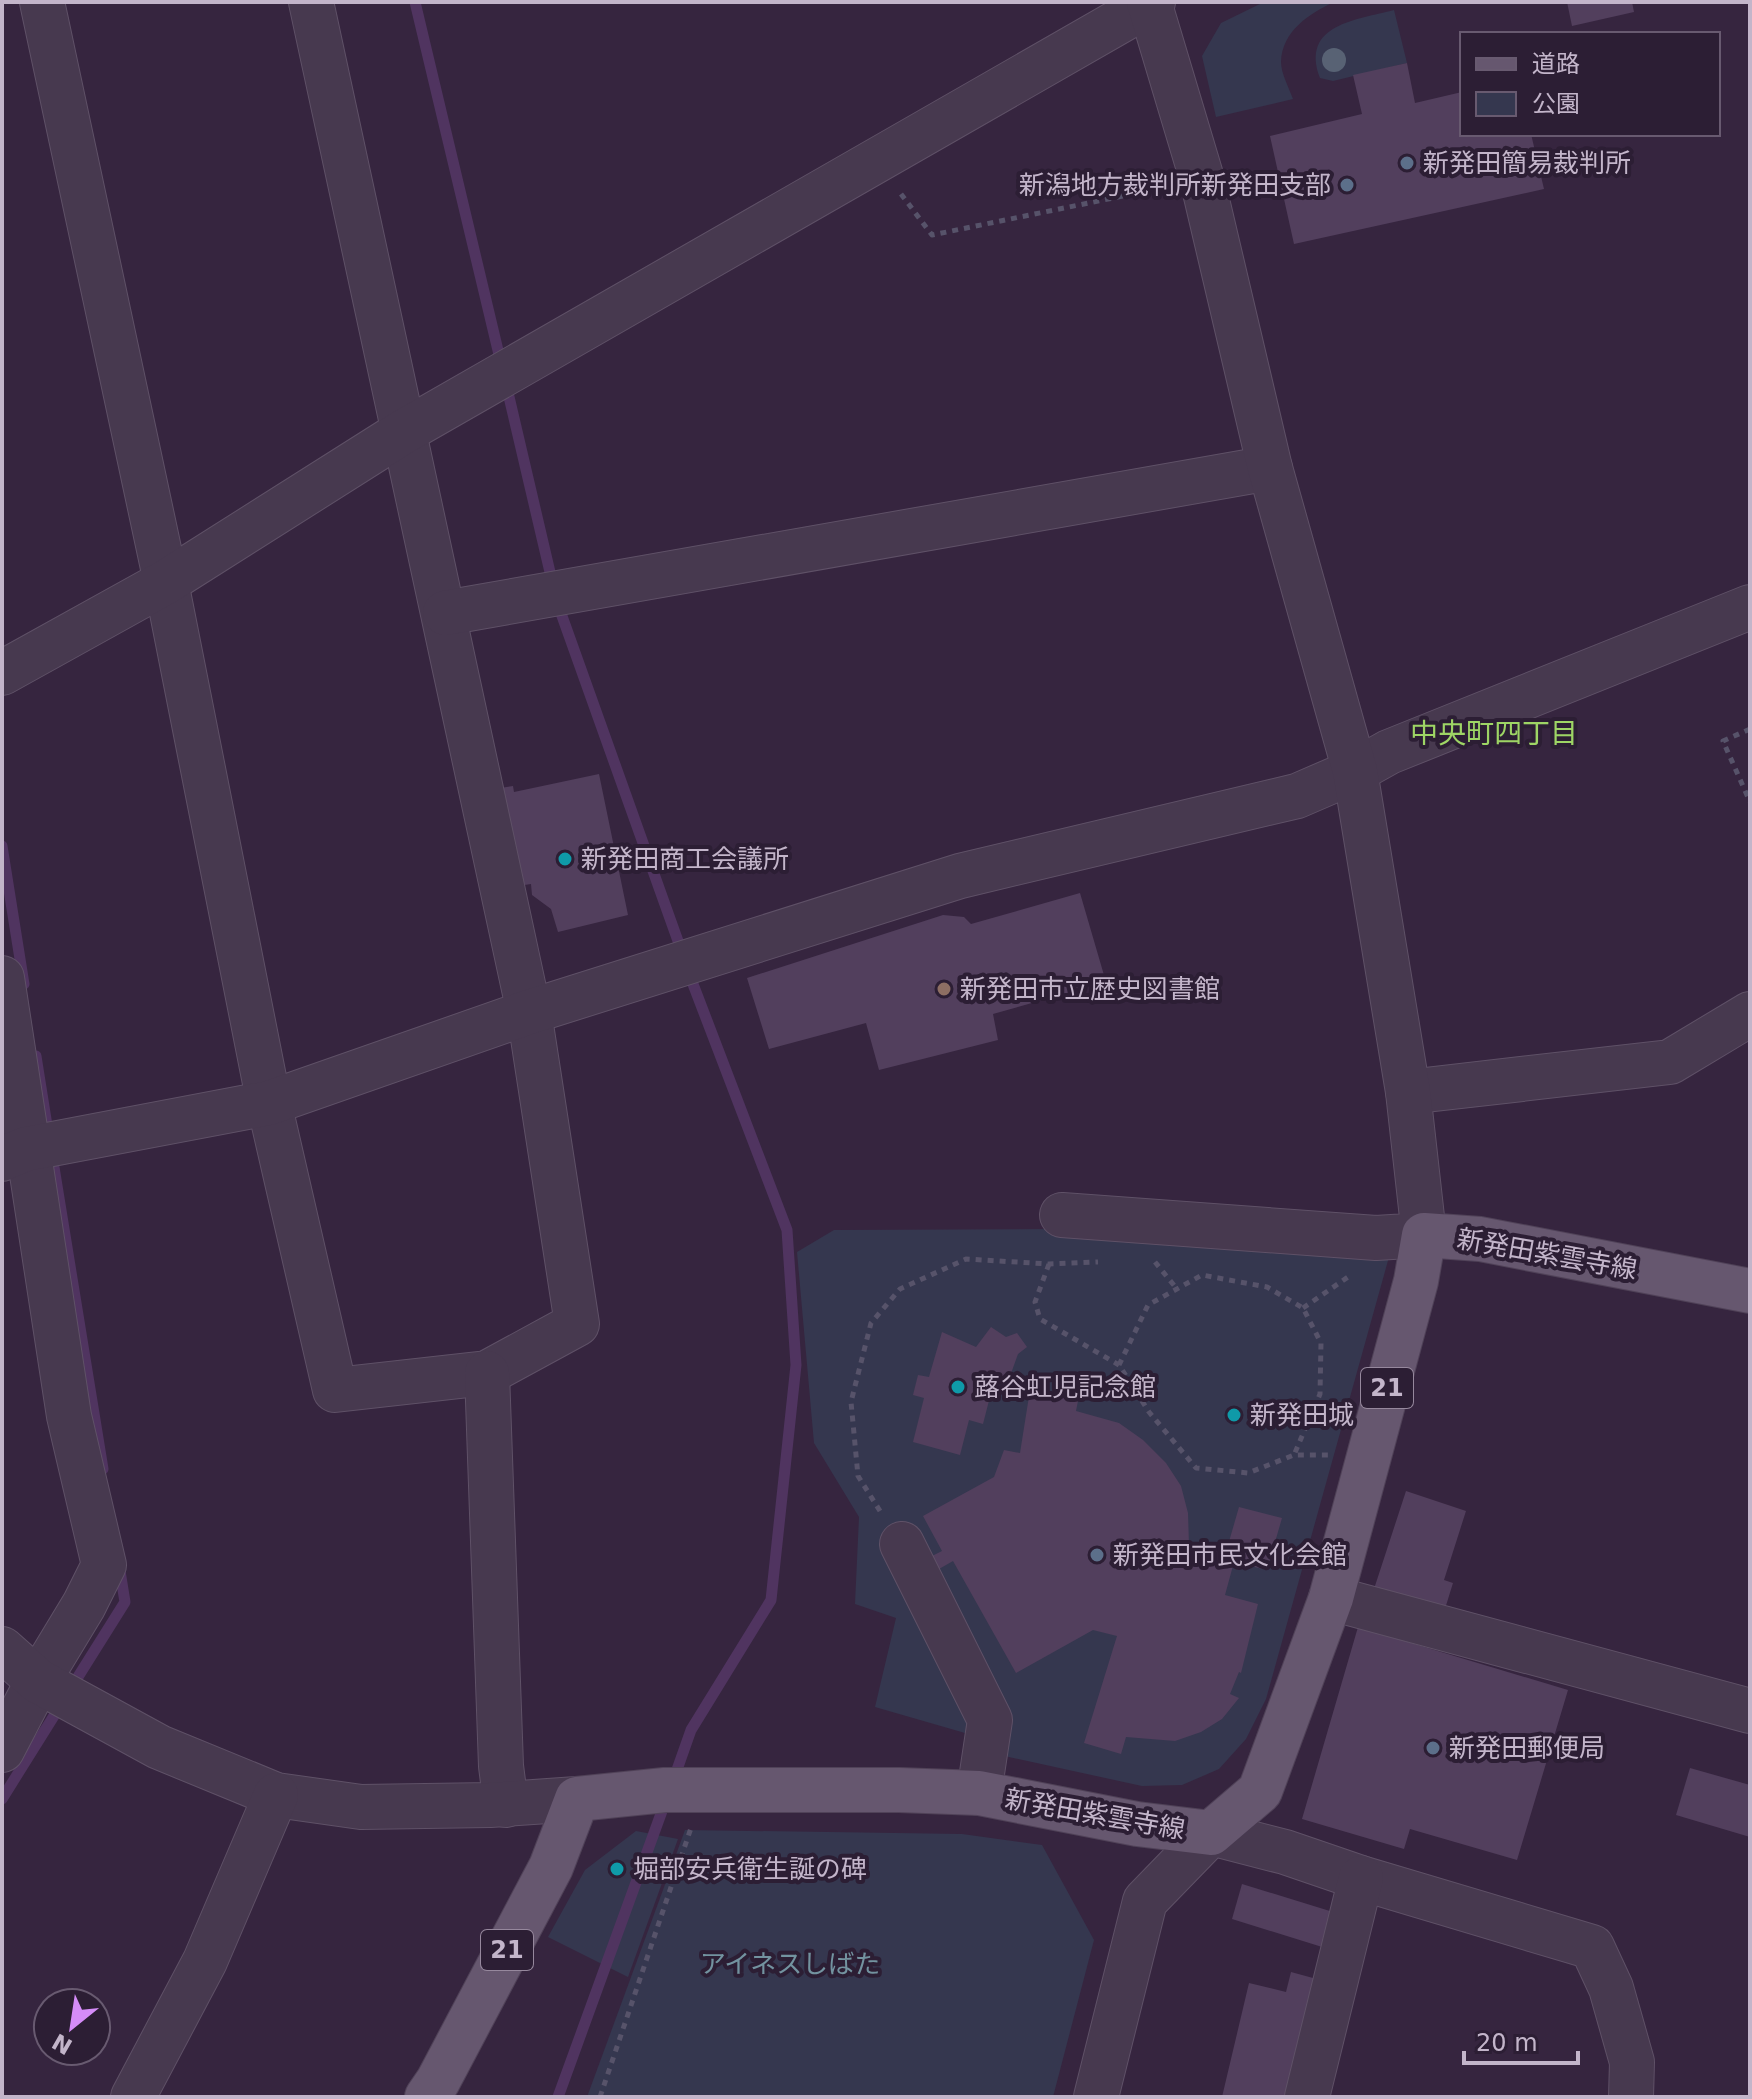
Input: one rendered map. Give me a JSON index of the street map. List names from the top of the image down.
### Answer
{
  "streets": {
    "main road": ["新発田紫雲寺線", "21"]
  },
  "crossings": [
    ["新発田紫雲寺線", "21"]
  ],
  "districts": ["中央町四丁目"],
  "parks": ["アイネスしばた"],
  "places": [
    "新発田簡易裁判所",
    "新潟地方裁判所新発田支部",
    "新発田商工会議所",
    "新発田市立歴史図書館",
    "蕗谷虹児記念館",
    "新発田城",
    "新発田市民文化会館",
    "新発田郵便局",
    "堀部安兵衛生誕の碑"
  ],
  "legend": ["道路", "公園"],
  "scale_bar": "20 m",
  "north": "bottom left"
}
